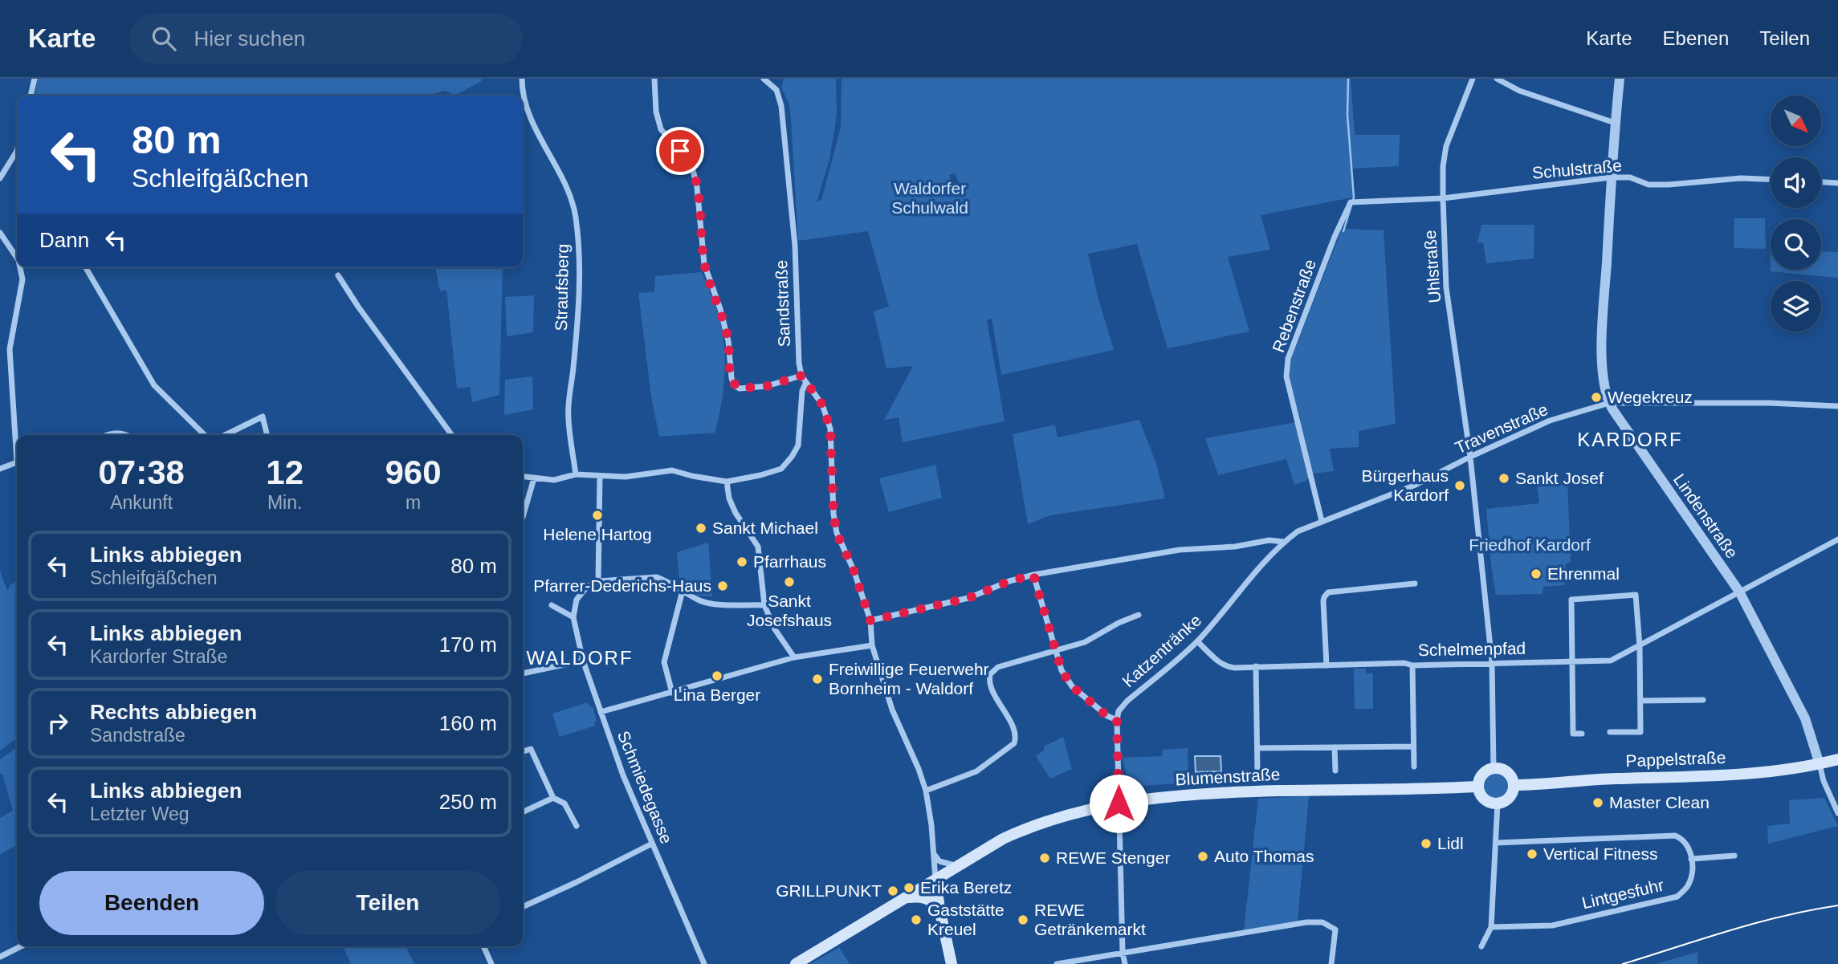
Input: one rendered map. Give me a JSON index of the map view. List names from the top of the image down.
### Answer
{
  "streets": {
    "main road": ["Pappelstraße", "Blumenstraße"],
    "street": [
      "Schulstraße",
      "Uhlstraße",
      "Straufsberg",
      "Sandstraße",
      "Rebenstraße",
      "Travenstraße",
      "Lindenstraße",
      "Schelmenpfad",
      "Katzentränke",
      "Schmiedegasse",
      "Lintgesfuhr"
    ]
  },
  "crossings": [
    ["Schulstraße", "Uhlstraße"],
    ["Schulstraße", "Rebenstraße"],
    ["Schulstraße", "Lindenstraße"],
    ["Uhlstraße", "Travenstraße"],
    ["Uhlstraße", "Schelmenpfad"],
    ["Uhlstraße", "Pappelstraße"],
    ["Uhlstraße", "Blumenstraße"],
    ["Sandstraße", "Blumenstraße"],
    ["Rebenstraße", "Travenstraße"],
    ["Travenstraße", "Lindenstraße"],
    ["Travenstraße", "Katzentränke"],
    ["Lindenstraße", "Schelmenpfad"],
    ["Lindenstraße", "Pappelstraße"],
    ["Schelmenpfad", "Katzentränke"],
    ["Pappelstraße", "Blumenstraße"]
  ],
  "districts": ["KARDORF", "WALDORF"],
  "parks": ["Waldorfer Schulwald", "Friedhof Kardorf"],
  "places": [
    "Wegekreuz",
    "Sankt Josef",
    "Bürgerhaus Kardorf",
    "Helene Hartog",
    "Sankt Michael",
    "Pfarrhaus",
    "Ehrenmal",
    "Sankt Josefshaus",
    "Pfarrer-Dederichs-Haus",
    "Lina Berger",
    "Freiwillige Feuerwehr Bornheim - Waldorf",
    "Master Clean",
    "Lidl",
    "Vertical Fitness",
    "Auto Thomas",
    "REWE Stenger",
    "Erika Beretz",
    "GRILLPUNKT",
    "Gaststätte Kreuel",
    "REWE Getränkemarkt"
  ],
  "north": "bottom right",
  "page": {
    "header": "Karte",
    "search": "Hier suchen",
    "nav": ["Karte", "Ebenen", "Teilen"],
    "turn": ["80 m", "Schleifgäßchen"],
    "then": "Dann",
    "eta": [
      "07:38",
      "Ankunft",
      "12",
      "Min.",
      "960",
      "m"
    ],
    "list": [
      {
        "name": "Links abbiegen",
        "note": "Schleifgäßchen",
        "value": "80 m"
      },
      {
        "name": "Links abbiegen",
        "note": "Kardorfer Straße",
        "value": "170 m"
      },
      {
        "name": "Rechts abbiegen",
        "note": "Sandstraße",
        "value": "160 m"
      },
      {
        "name": "Links abbiegen",
        "note": "Letzter Weg",
        "value": "250 m"
      }
    ],
    "buttons": ["Beenden", "Teilen"]
  }
}
